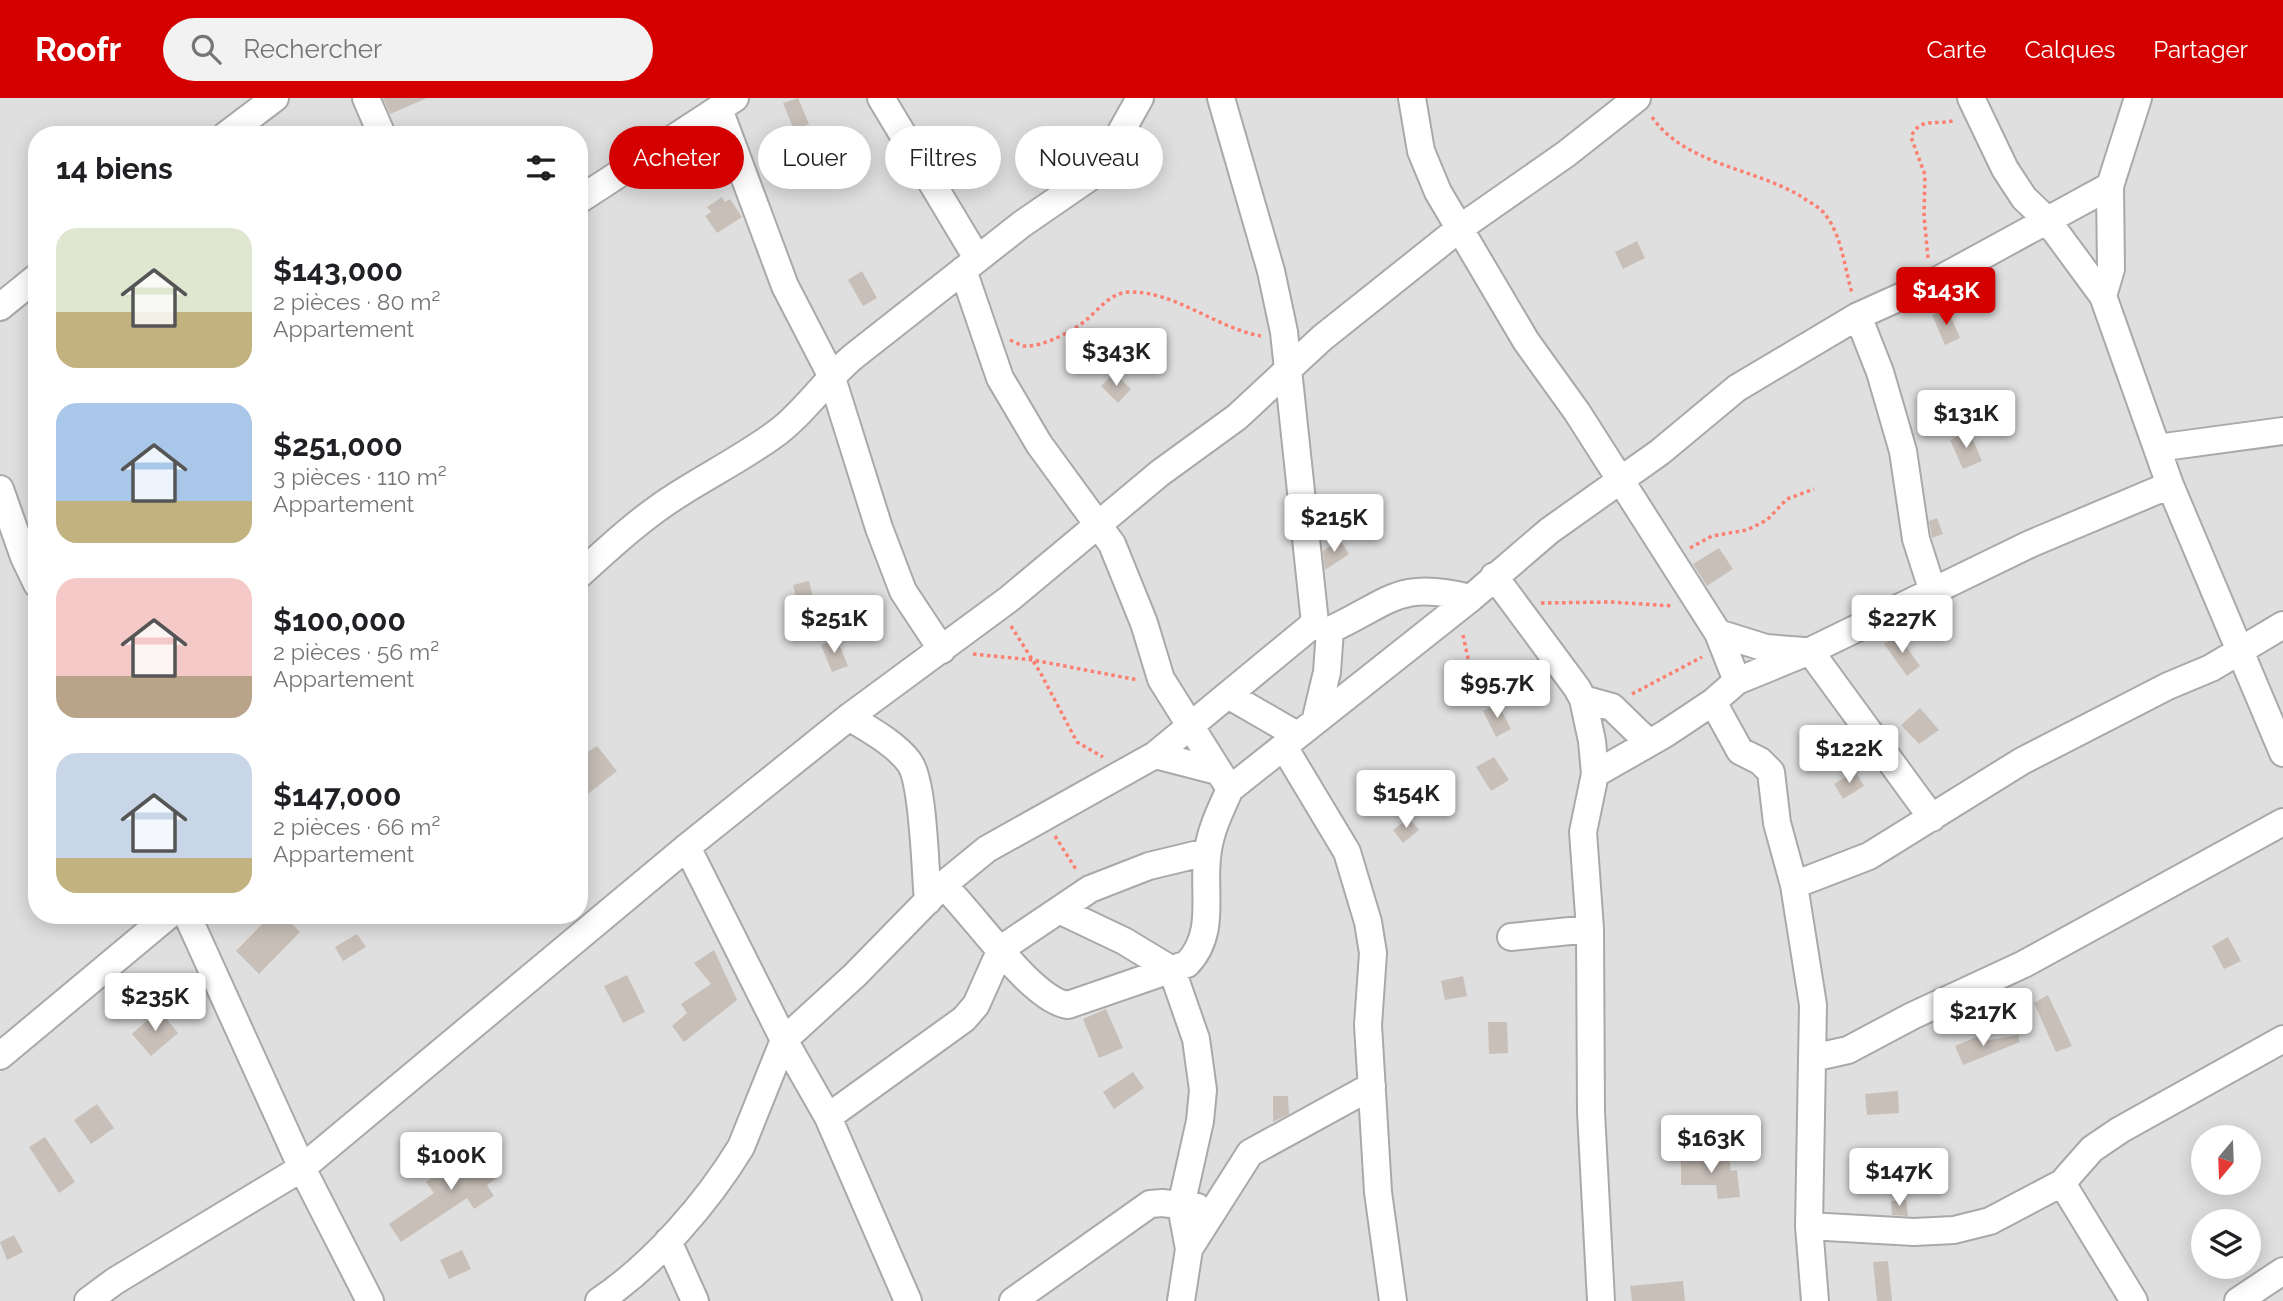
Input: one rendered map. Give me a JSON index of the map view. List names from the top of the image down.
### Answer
{
  "north": "bottom",
  "page": {
    "header": "Roofr",
    "search": "Rechercher",
    "nav": ["Carte", "Calques", "Partager"],
    "chip": [
      "Acheter",
      "Louer",
      "Filtres",
      "Nouveau"
    ],
    "heading": "14 biens",
    "list": [
      {
        "name": "$143,000",
        "note": "2 pièces · 80 m² · Appartement"
      },
      {
        "name": "$251,000",
        "note": "3 pièces · 110 m² · Appartement"
      },
      {
        "name": "$100,000",
        "note": "2 pièces · 56 m² · Appartement"
      },
      {
        "name": "$147,000",
        "note": "2 pièces · 66 m² · Appartement"
      }
    ],
    "price": [
      "$143K",
      "$343K",
      "$131K",
      "$215K",
      "$251K",
      "$227K",
      "$95.7K",
      "$122K",
      "$154K",
      "$235K",
      "$217K",
      "$163K",
      "$100K",
      "$147K"
    ]
  }
}
